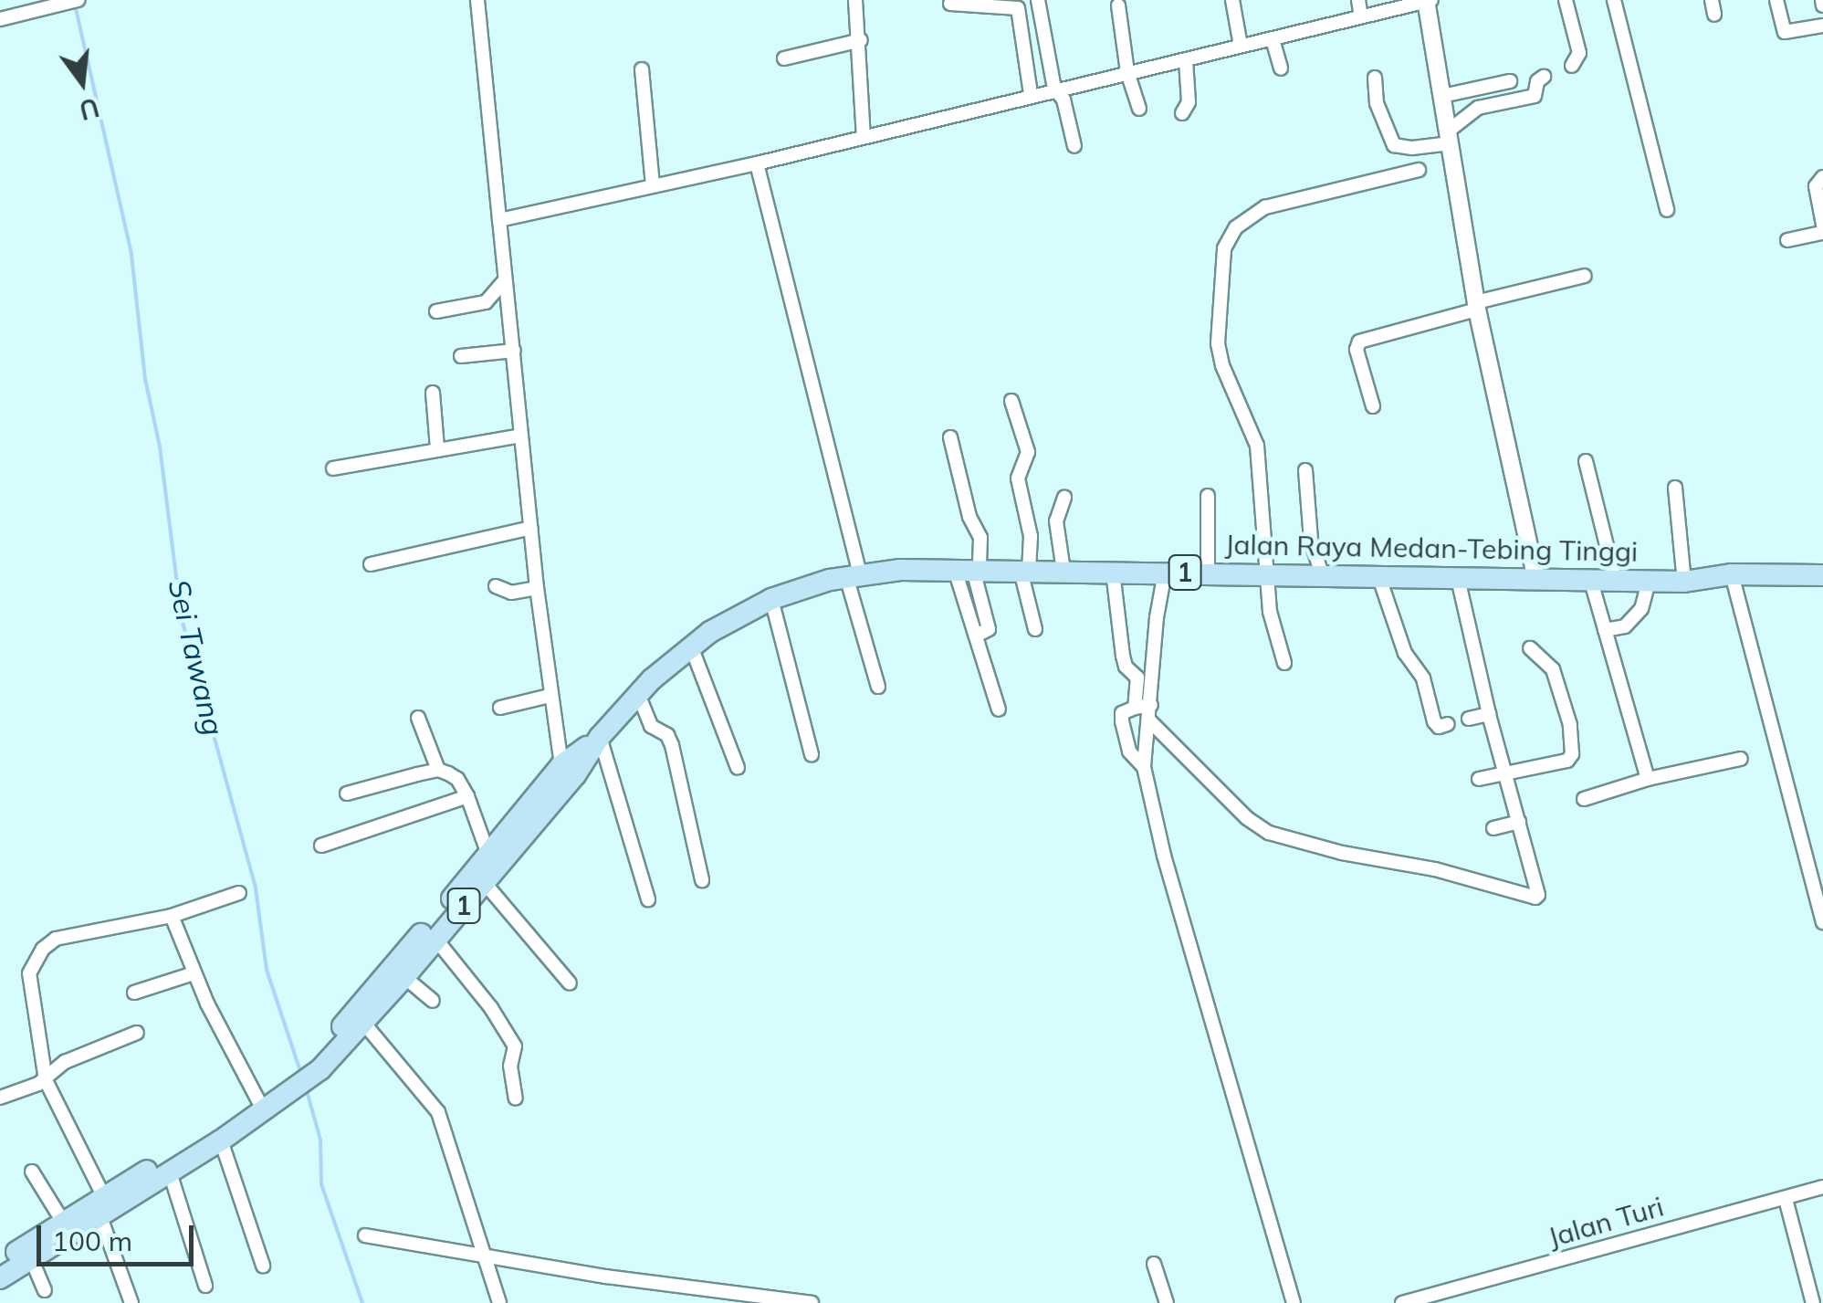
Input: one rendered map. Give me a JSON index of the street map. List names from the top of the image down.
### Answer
{
  "streets": {
    "highway": ["Jalan Raya Medan-Tebing Tinggi", "1"],
    "street": ["Jalan Turi"]
  },
  "water": ["Sei Tawang"],
  "scale_bar": "100 m",
  "north": "bottom"
}
